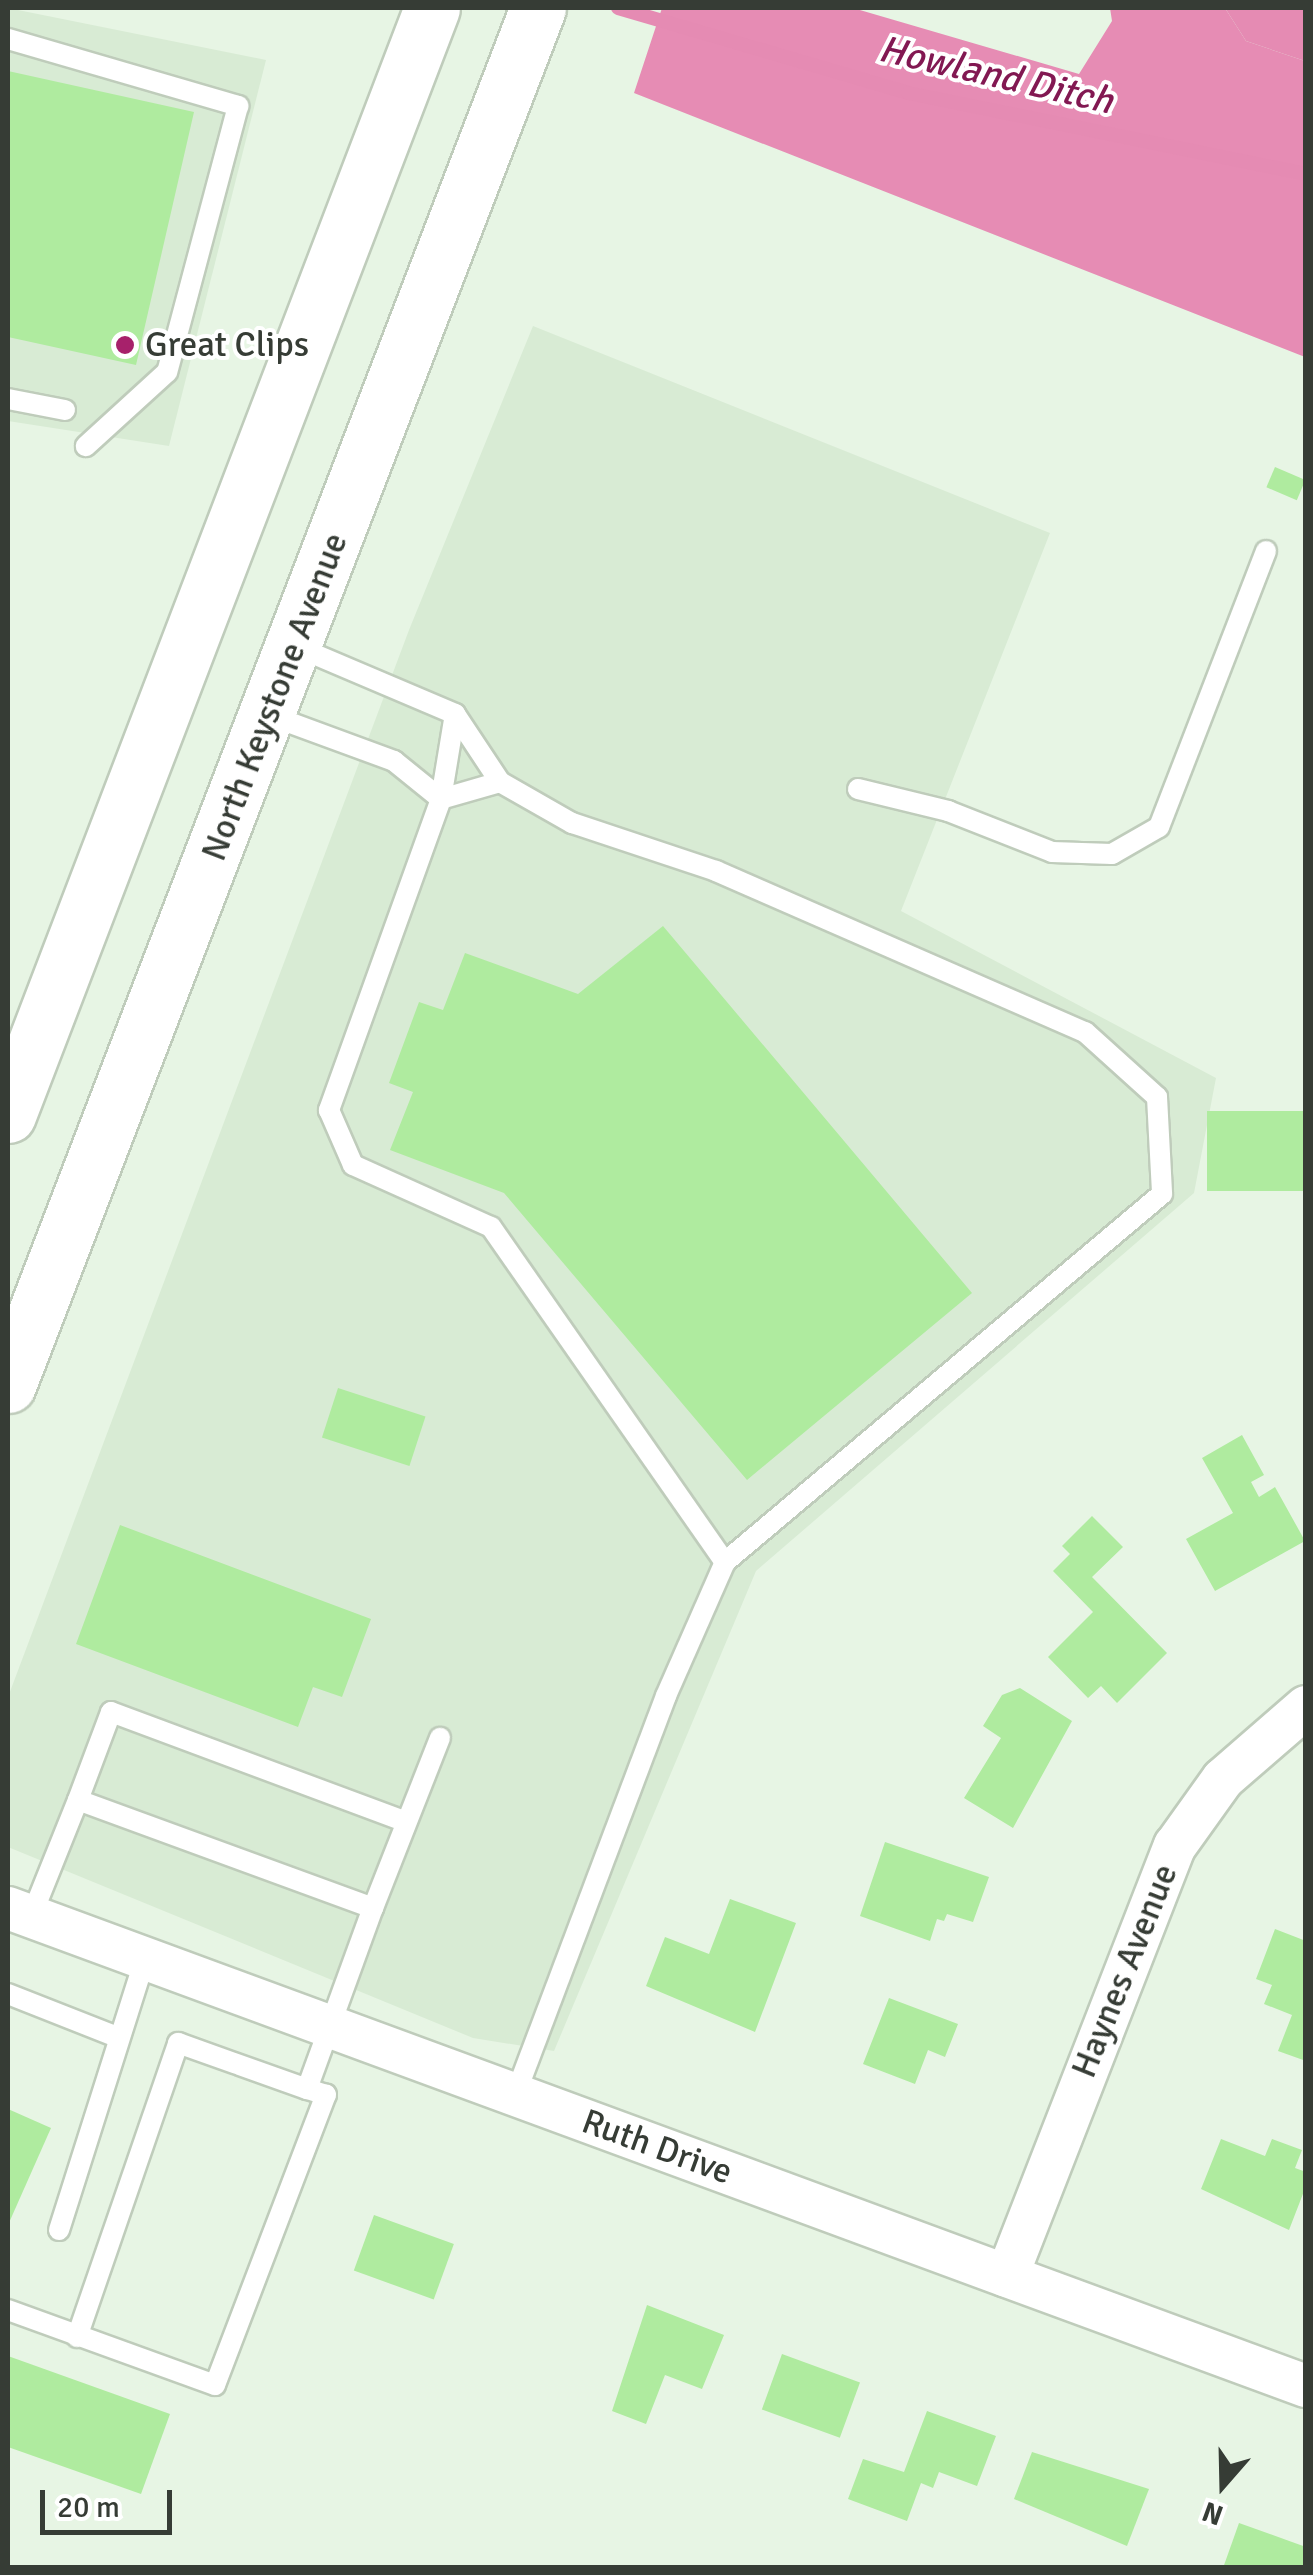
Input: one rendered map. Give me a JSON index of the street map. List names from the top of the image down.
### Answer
{
  "streets": {
    "main road": ["North Keystone Avenue"],
    "street": ["Haynes Avenue", "Ruth Drive"]
  },
  "crossings": [
    ["Haynes Avenue", "Ruth Drive"]
  ],
  "water": ["Howland Ditch"],
  "places": ["Great Clips"],
  "scale_bar": "20 m",
  "north": "bottom"
}
